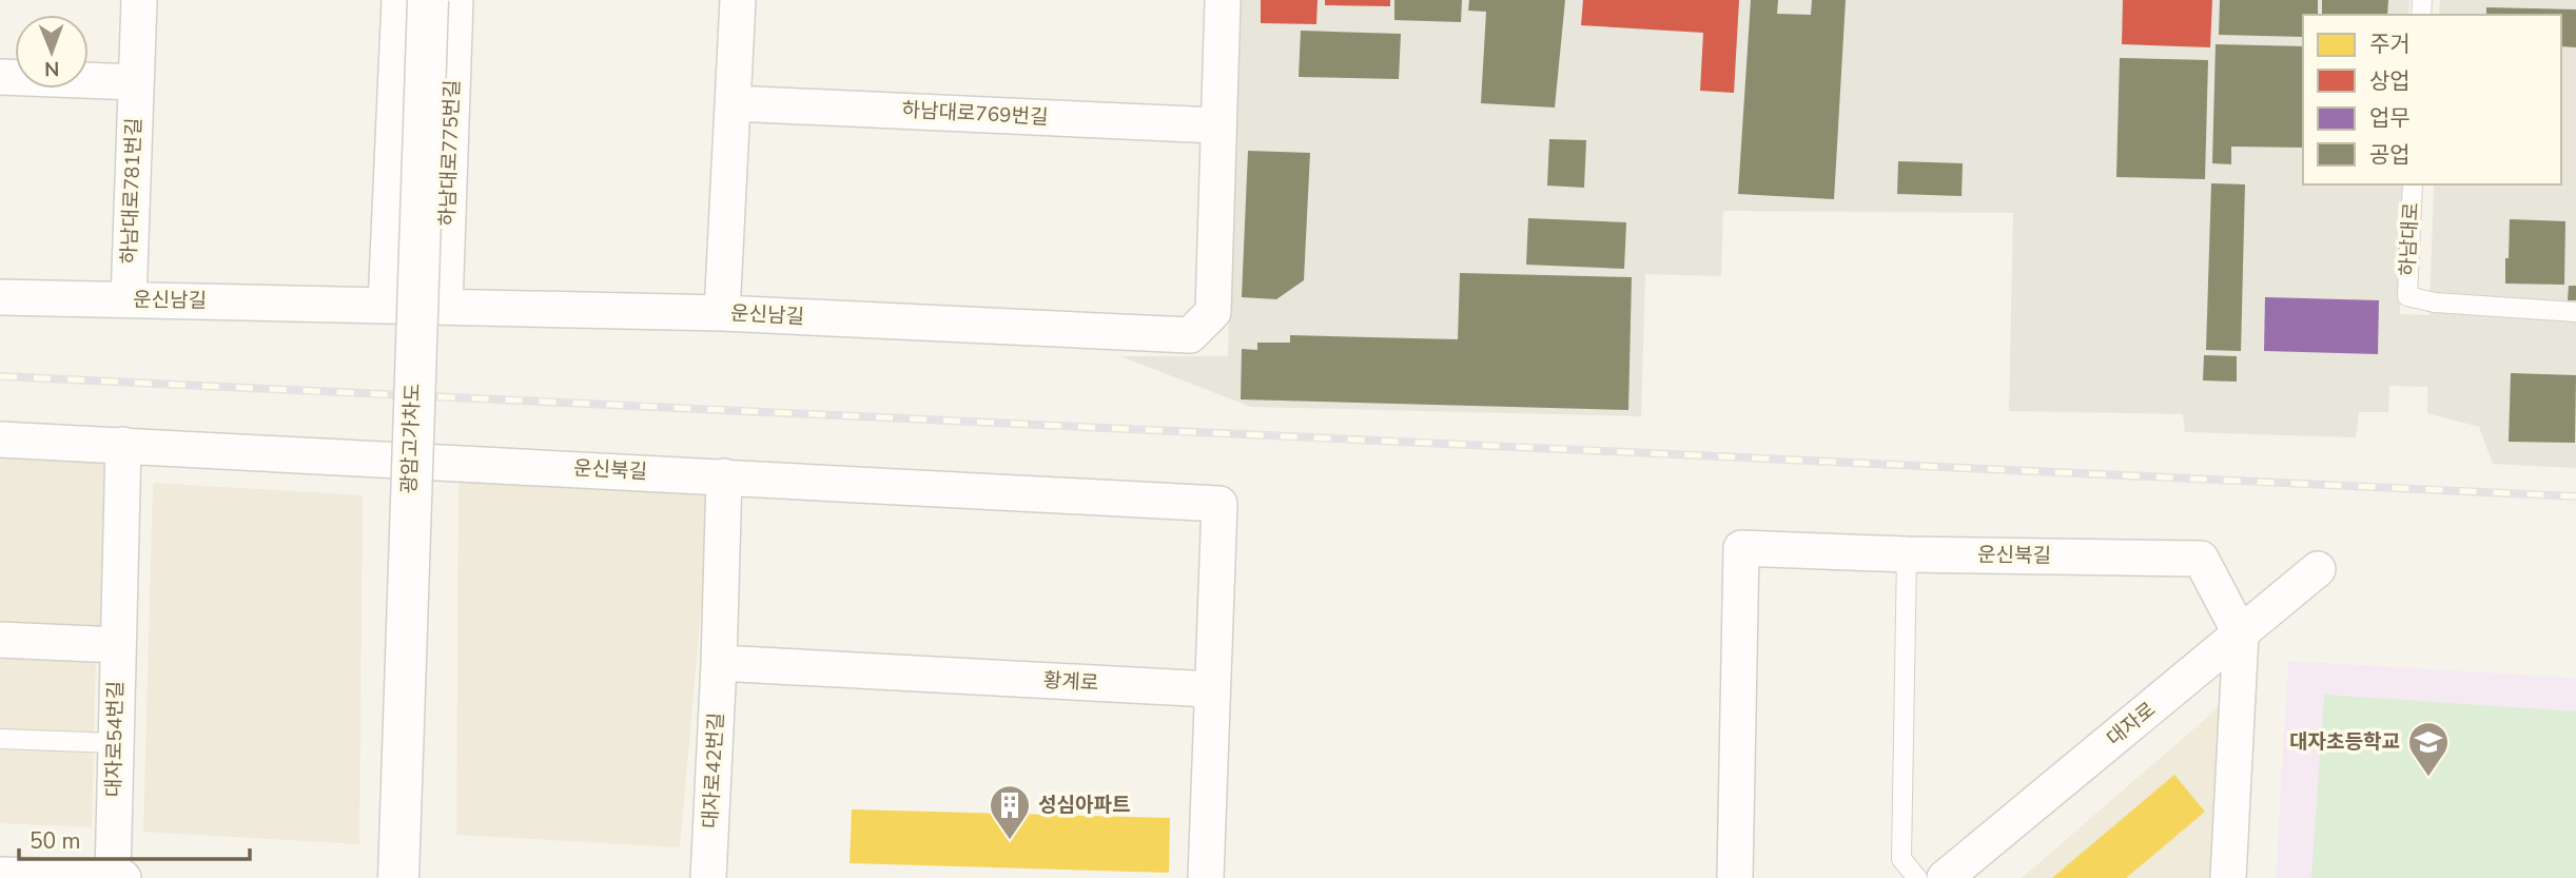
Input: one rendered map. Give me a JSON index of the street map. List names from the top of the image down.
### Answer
{
  "streets": {
    "street": [
      "하남대로769번길",
      "하남대로775번길",
      "하남대로781번길",
      "운신남길",
      "광암고가차도",
      "운신북길",
      "황계로",
      "대자로",
      "대자로54번길",
      "대자로42번길"
    ],
    "lane": ["하남대로"]
  },
  "crossings": [
    ["하남대로769번길", "운신남길"],
    ["하남대로775번길", "운신남길"],
    ["하남대로781번길", "운신남길"],
    ["운신북길", "황계로"],
    ["운신북길", "대자로"],
    ["운신북길", "대자로54번길"],
    ["운신북길", "대자로42번길"],
    ["황계로", "대자로42번길"]
  ],
  "places": {
    "school or university": ["대자초등학교"],
    "building": ["성심아파트"]
  },
  "legend": [
    "주거",
    "상업",
    "업무",
    "공업"
  ],
  "scale_bar": "50 m",
  "north": "bottom"
}
